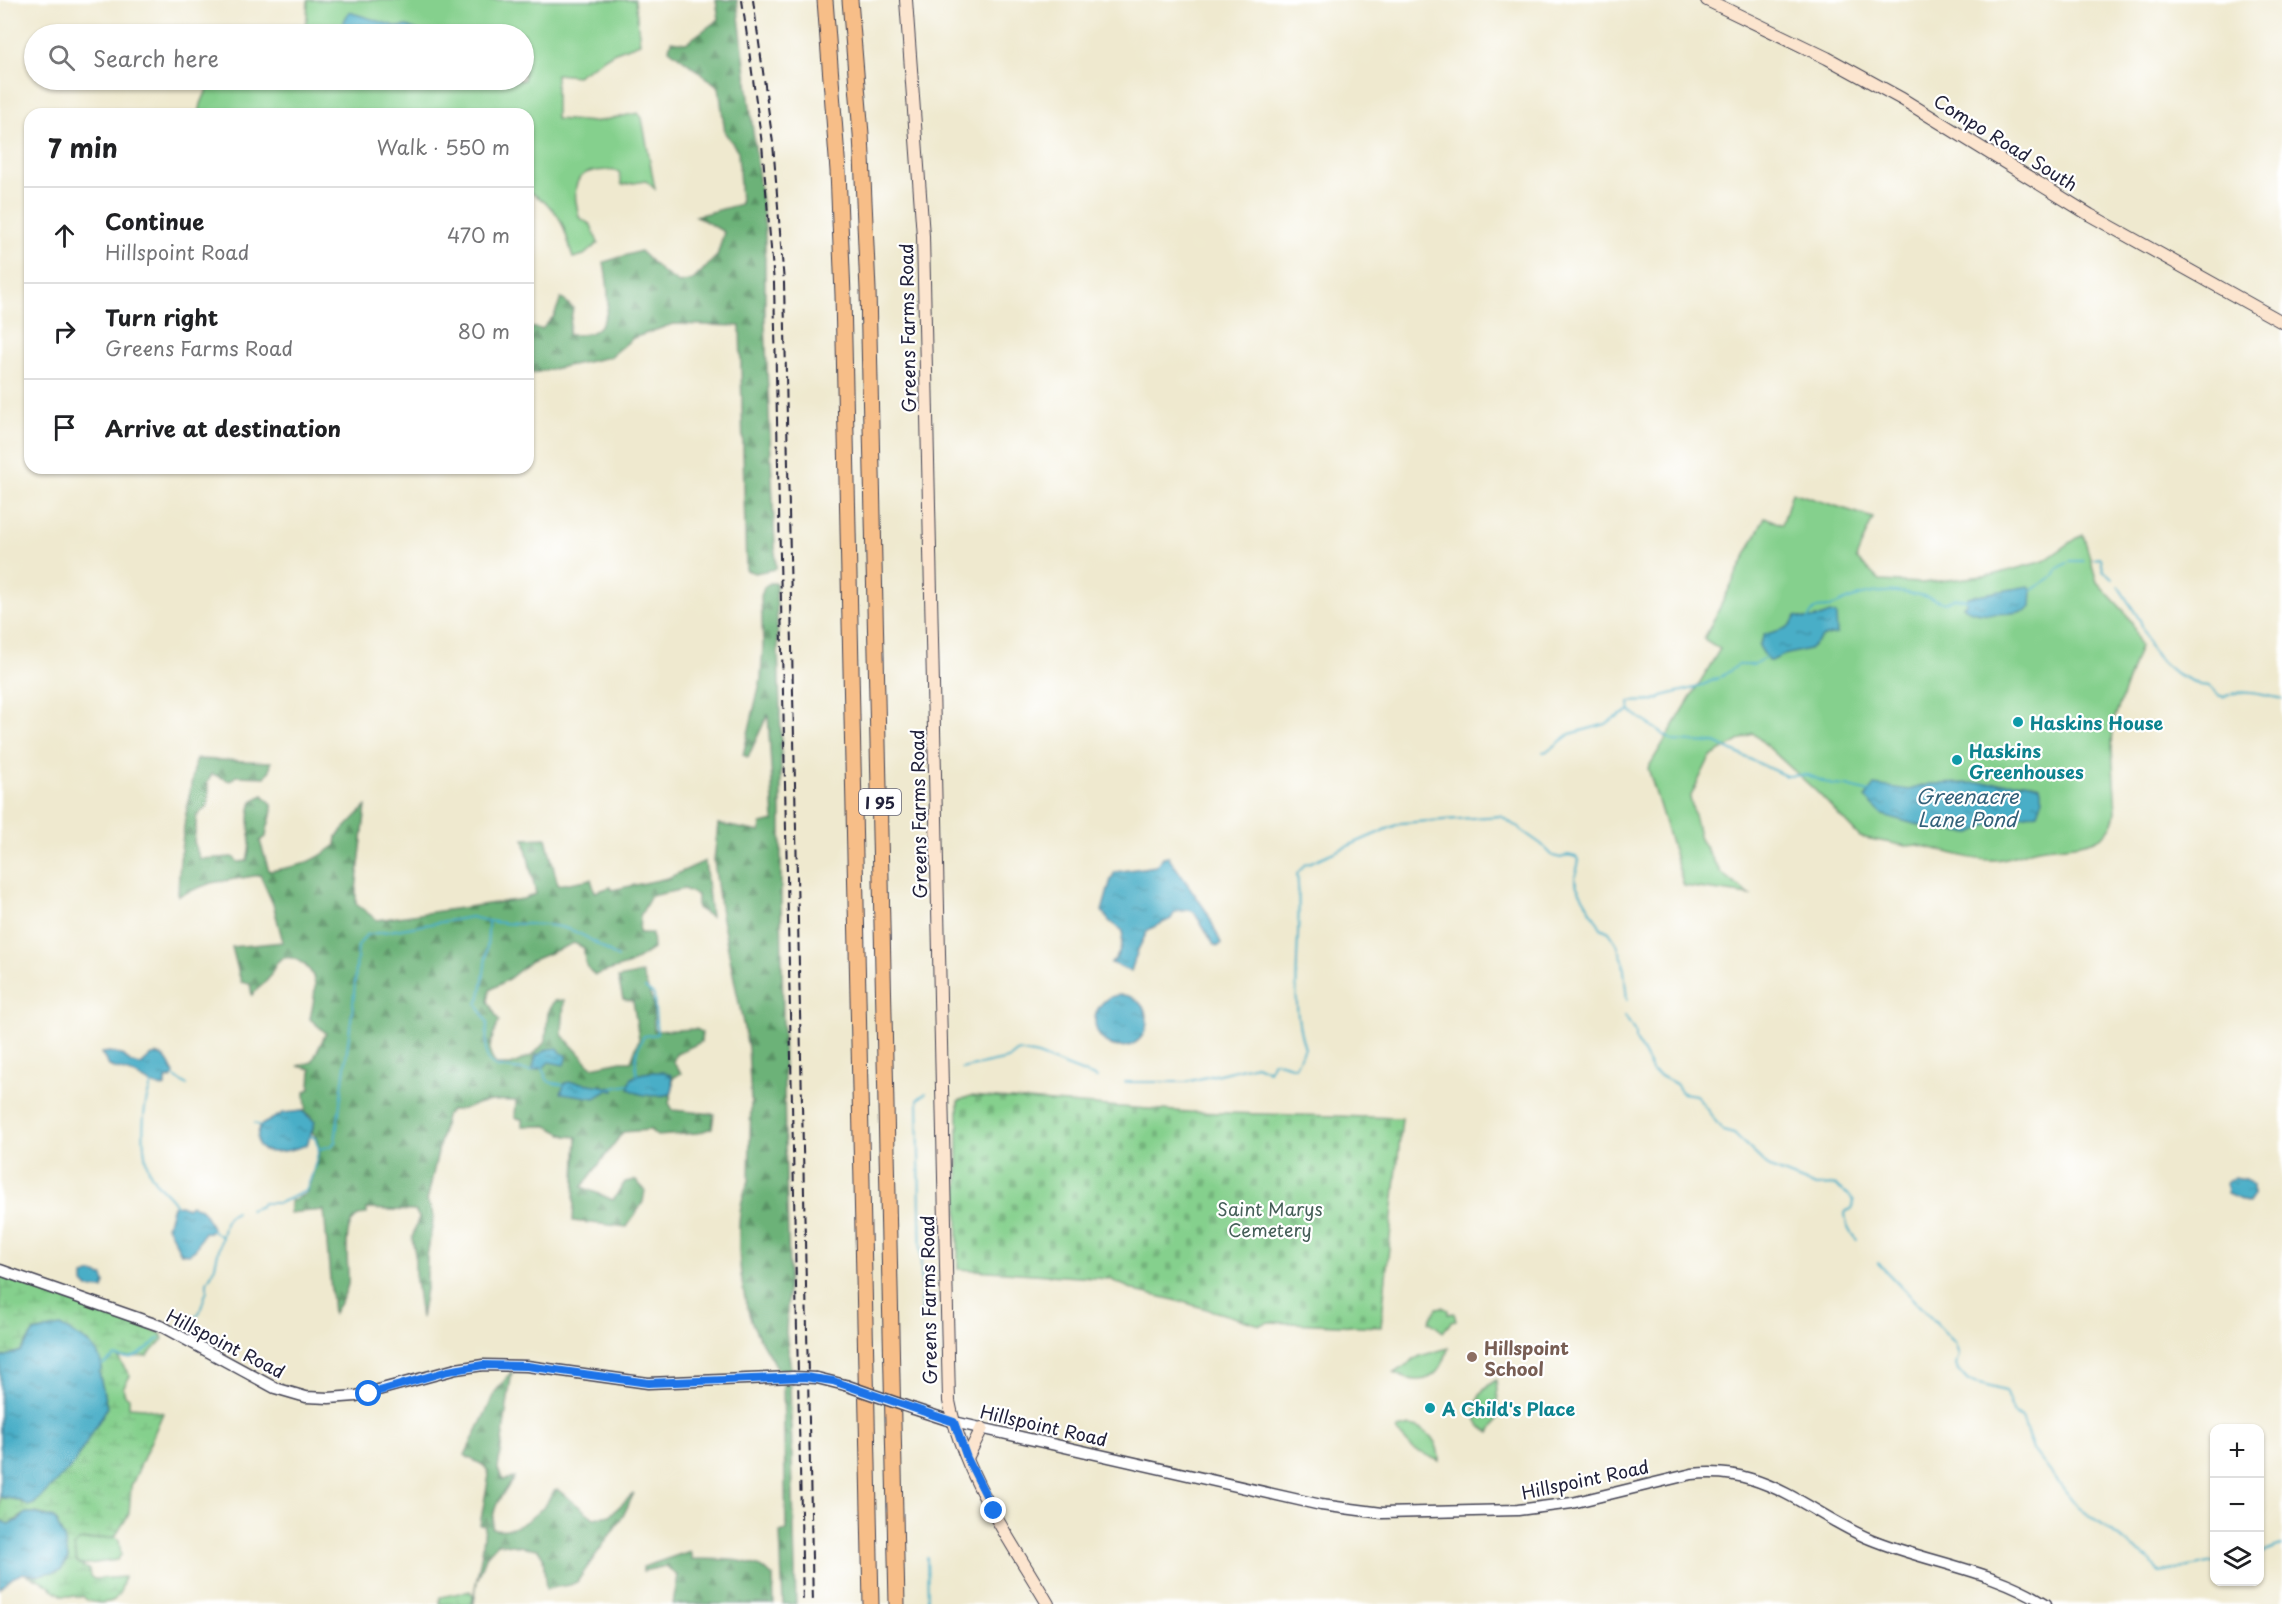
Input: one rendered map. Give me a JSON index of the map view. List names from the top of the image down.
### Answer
{
  "streets": {
    "highway": ["I 95"],
    "main road": ["Compo Road South", "Greens Farms Road"],
    "street": ["Hillspoint Road"]
  },
  "crossings": [
    ["Greens Farms Road", "Hillspoint Road"]
  ],
  "water": ["Greenacre Lane Pond"],
  "parks": ["Saint Marys Cemetery"],
  "places": [
    "Haskins House",
    "Haskins Greenhouses",
    "Hillspoint School",
    "A Child's Place"
  ],
  "page": {
    "search": "Search here",
    "heading": ["7 min", "Walk · 550 m"],
    "list": [
      ["Continue", "Hillspoint Road", "470 m"],
      ["Turn right", "Greens Farms Road", "80 m"],
      "Arrive at destination"
    ],
    "map_buttons": ["+", "−"]
  }
}
